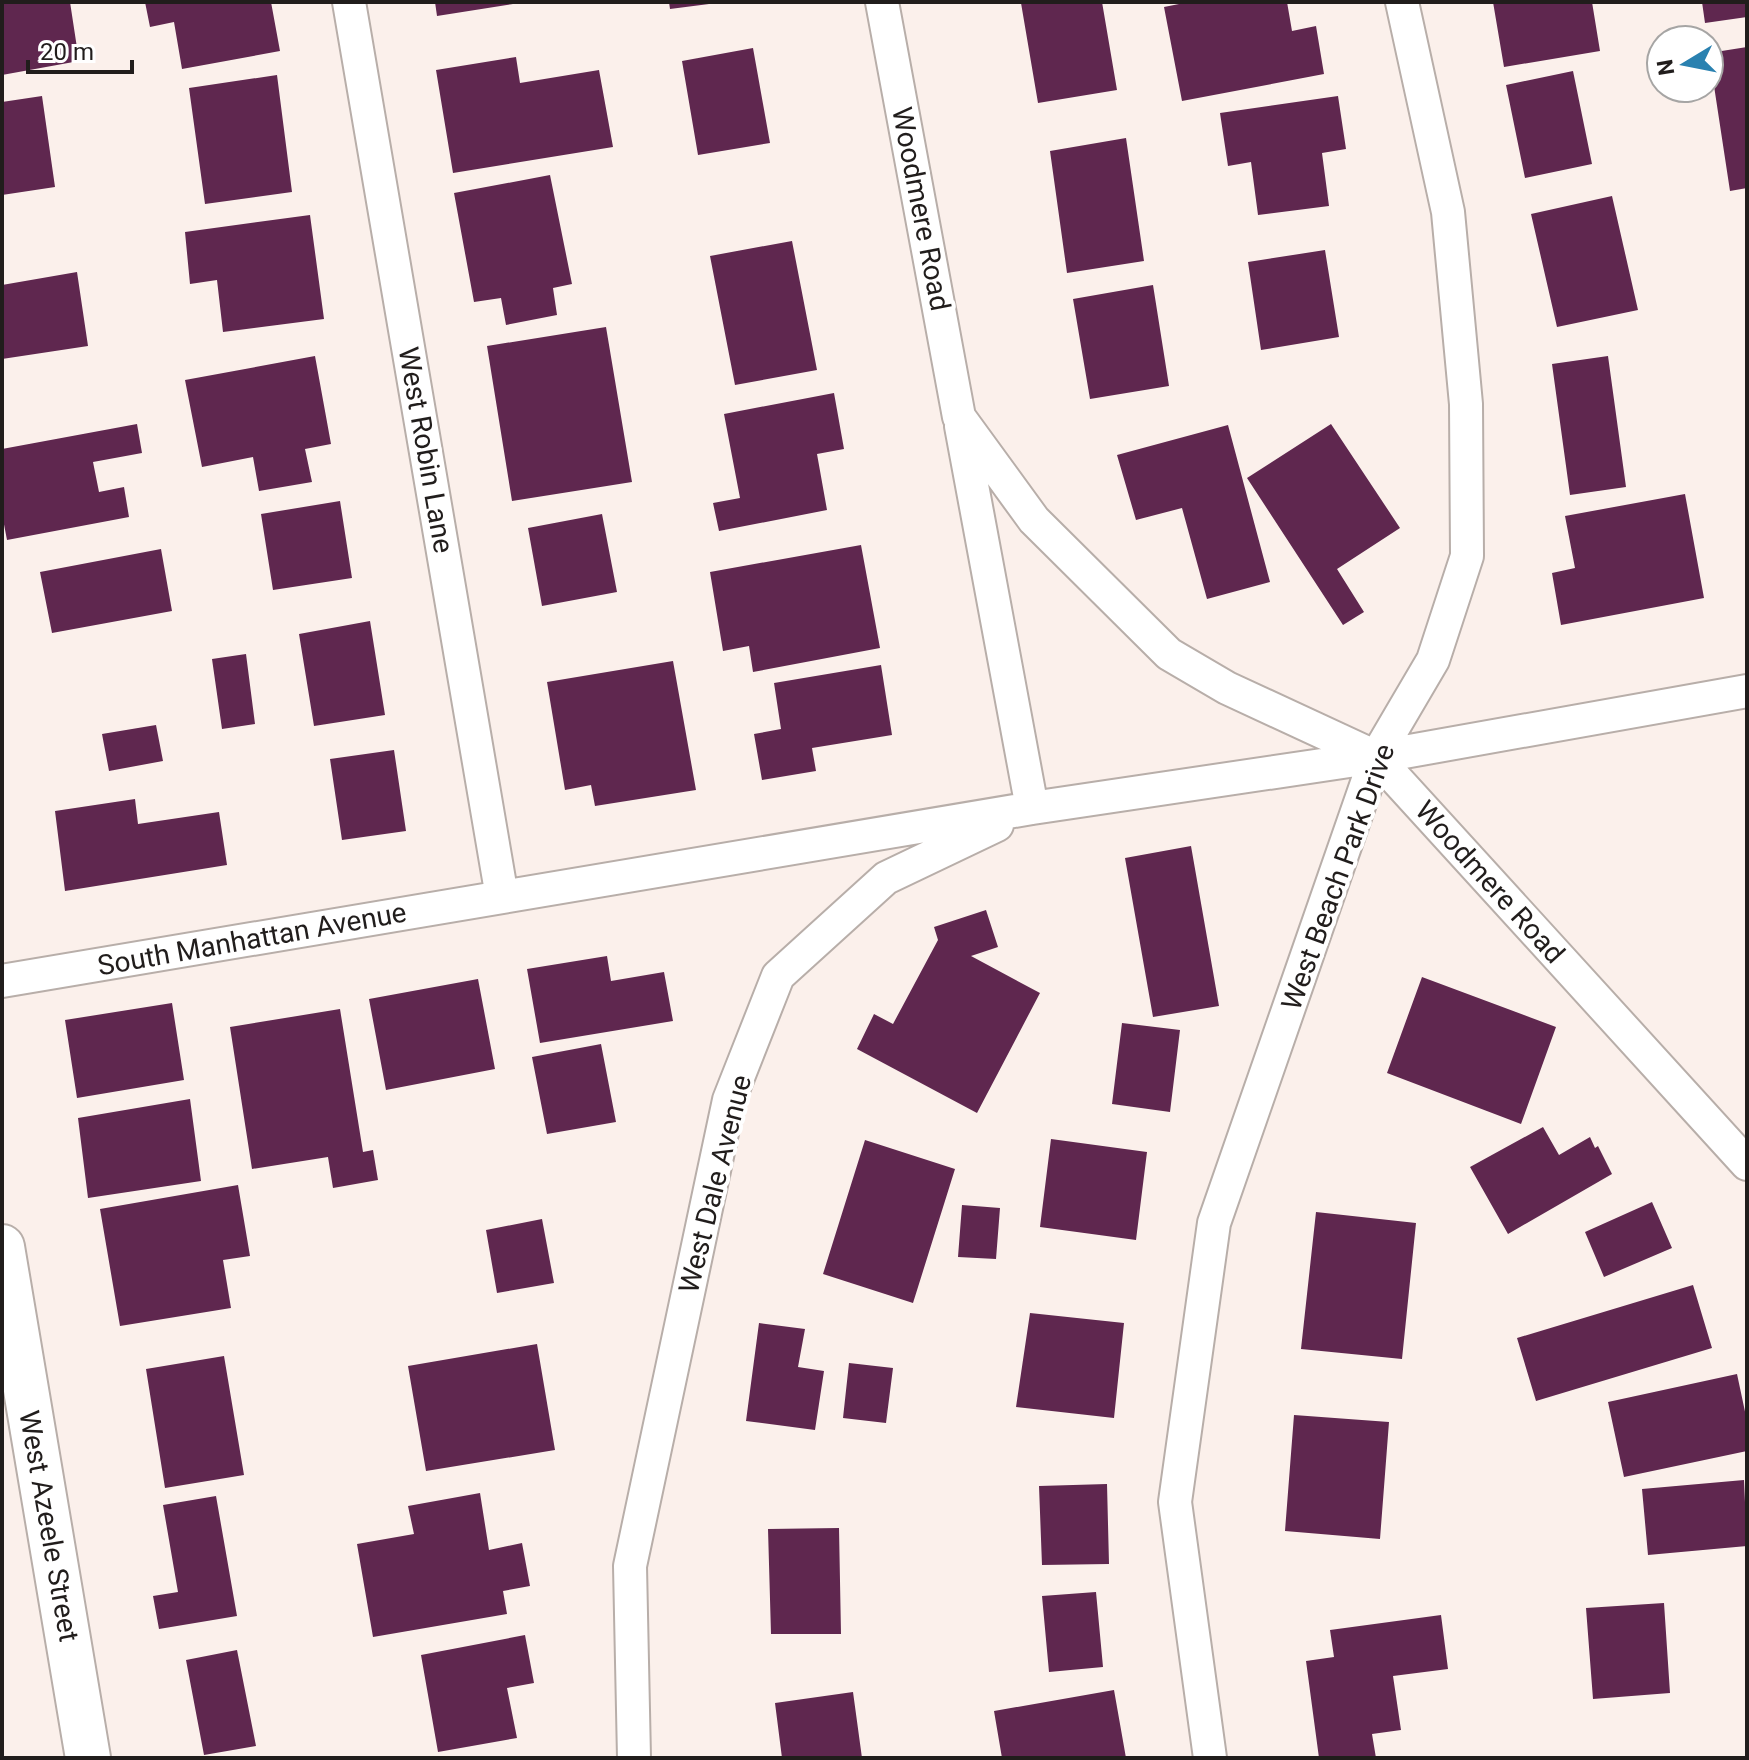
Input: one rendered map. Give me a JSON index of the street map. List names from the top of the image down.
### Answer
{
  "streets": {
    "street": [
      "Woodmere Road",
      "West Robin Lane",
      "West Beach Park Drive",
      "South Manhattan Avenue",
      "West Dale Avenue",
      "West Azeele Street"
    ]
  },
  "crossings": [
    ["Woodmere Road", "West Beach Park Drive"],
    ["Woodmere Road", "West Dale Avenue"],
    ["West Robin Lane", "South Manhattan Avenue"]
  ],
  "scale_bar": "20 m",
  "north": "left"
}
